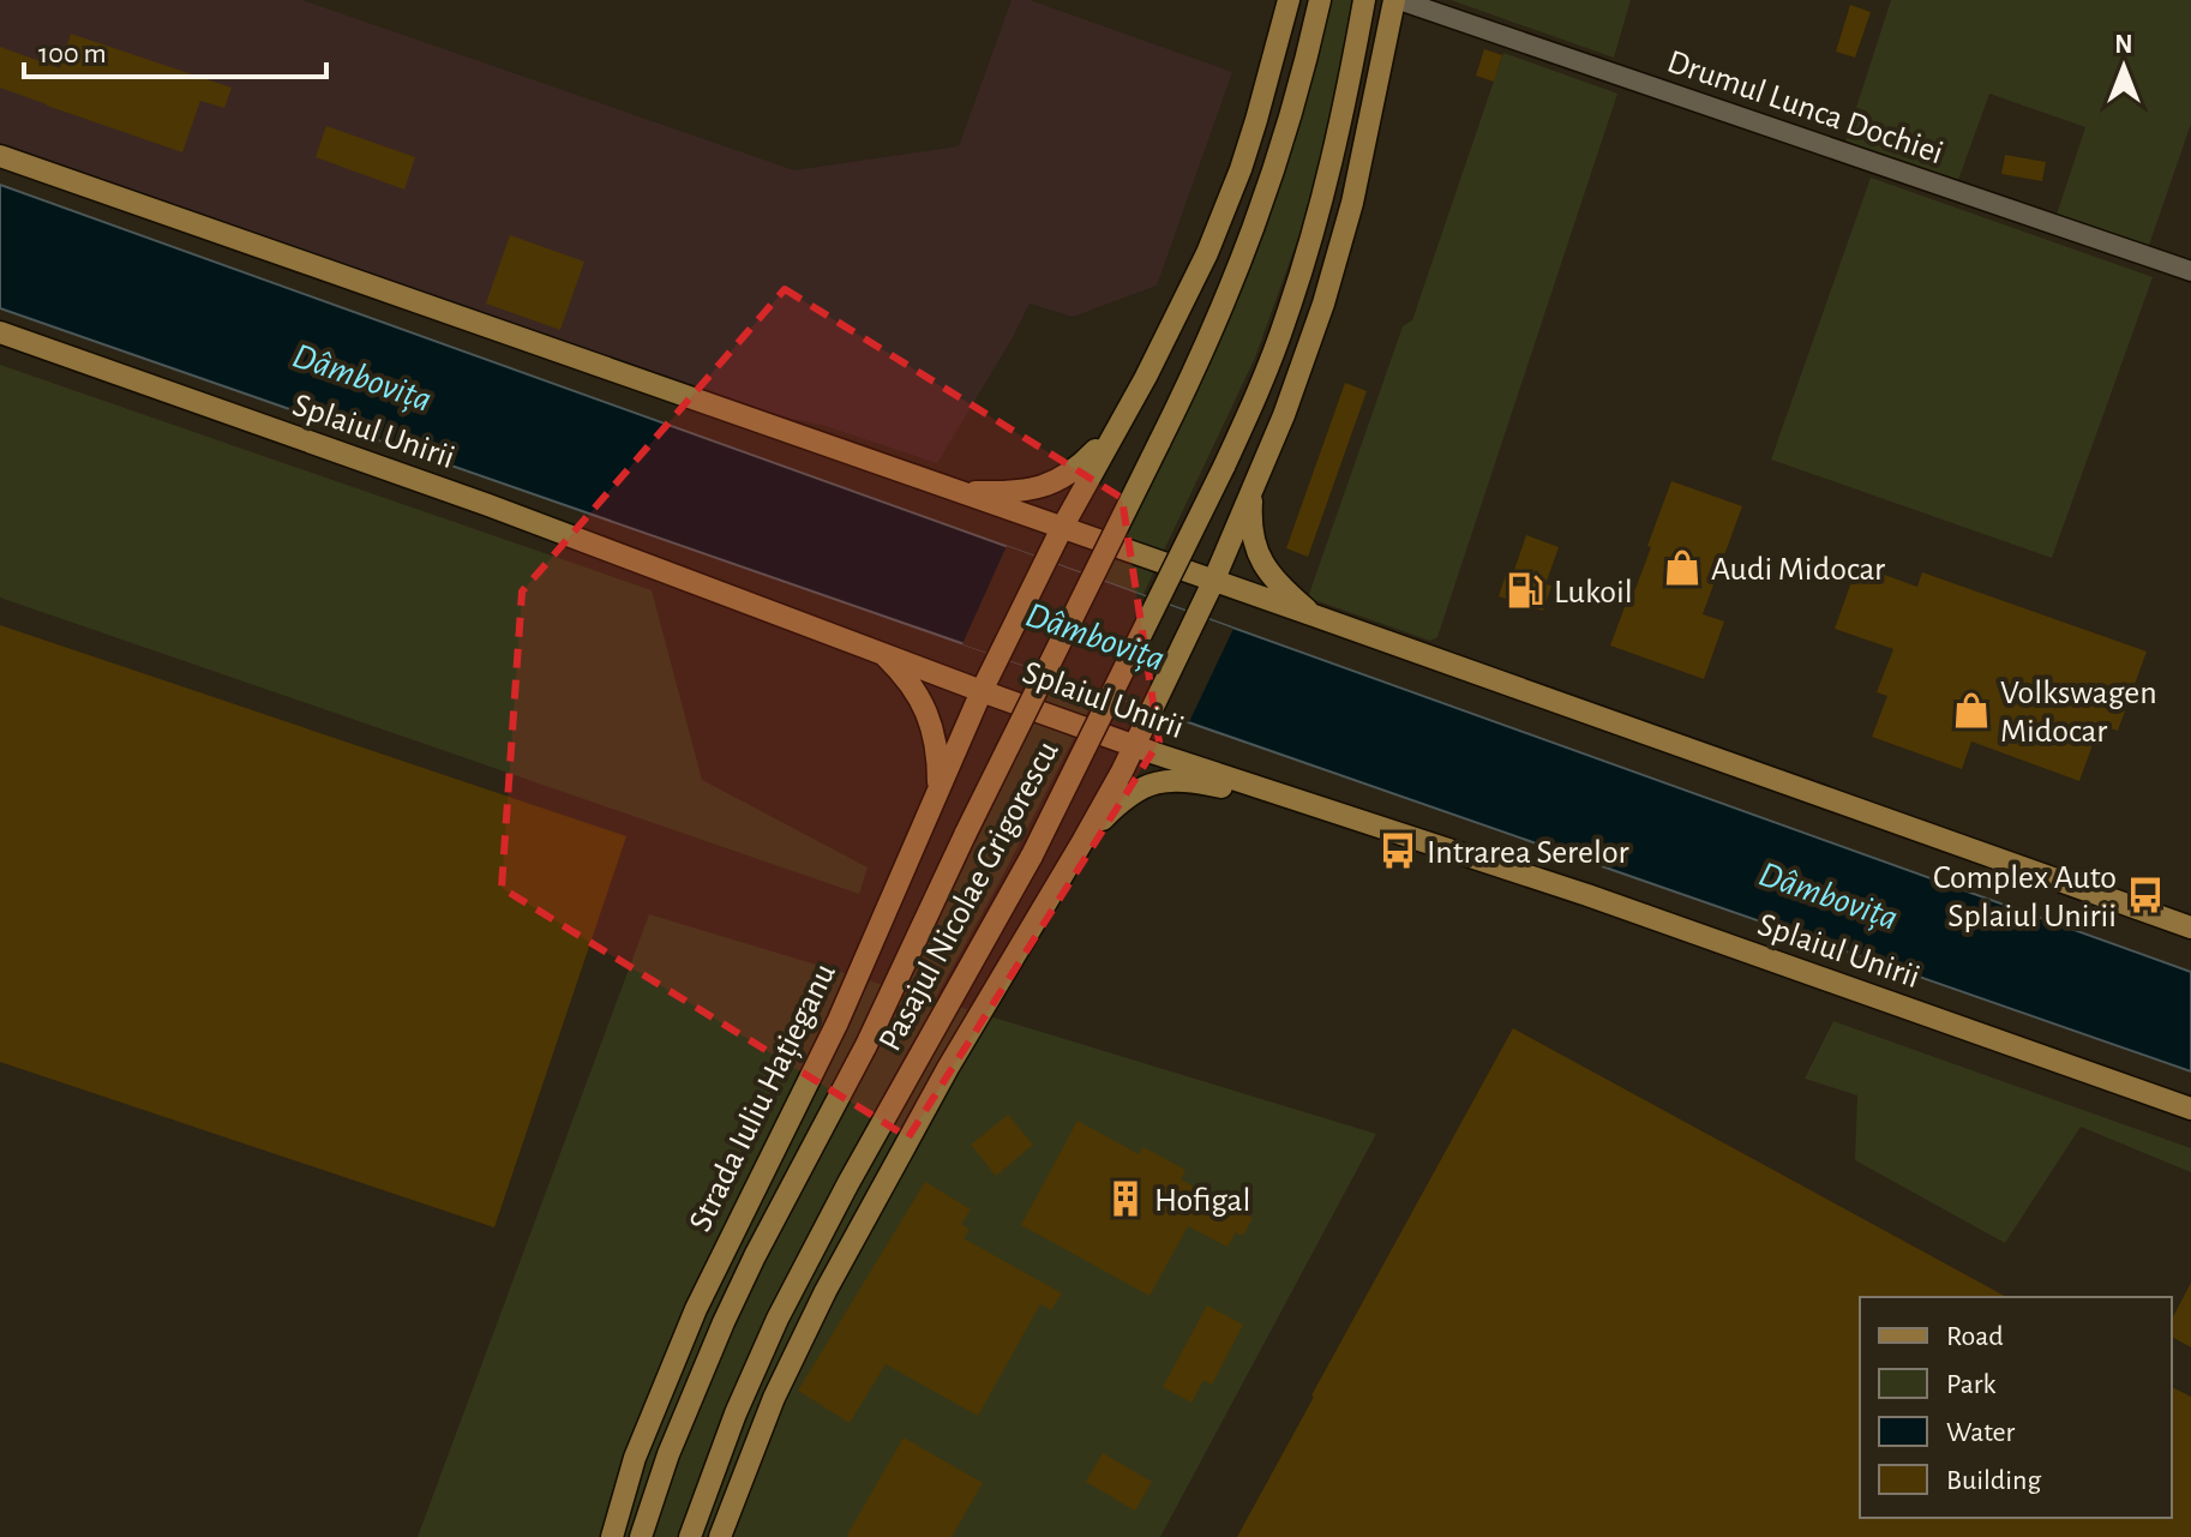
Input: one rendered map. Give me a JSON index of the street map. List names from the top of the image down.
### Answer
{
  "streets": {
    "main road": ["Splaiul Unirii", "Pasajul Nicolae Grigorescu", "Strada Iuliu Hațieganu"],
    "street": ["Drumul Lunca Dochiei"]
  },
  "crossings": [
    ["Splaiul Unirii", "Strada Iuliu Hațieganu"]
  ],
  "water": ["Dâmbovița"],
  "places": {
    "shop": ["Audi Midocar", "Volkswagen Midocar"],
    "fuel station": ["Lukoil"],
    "bus stop": ["Intrarea Serelor", "Complex Auto Splaiul Unirii"],
    "building": ["Hofigal"]
  },
  "legend": [
    "Road",
    "Park",
    "Water",
    "Building"
  ],
  "scale_bar": "100 m",
  "north": "top"
}
